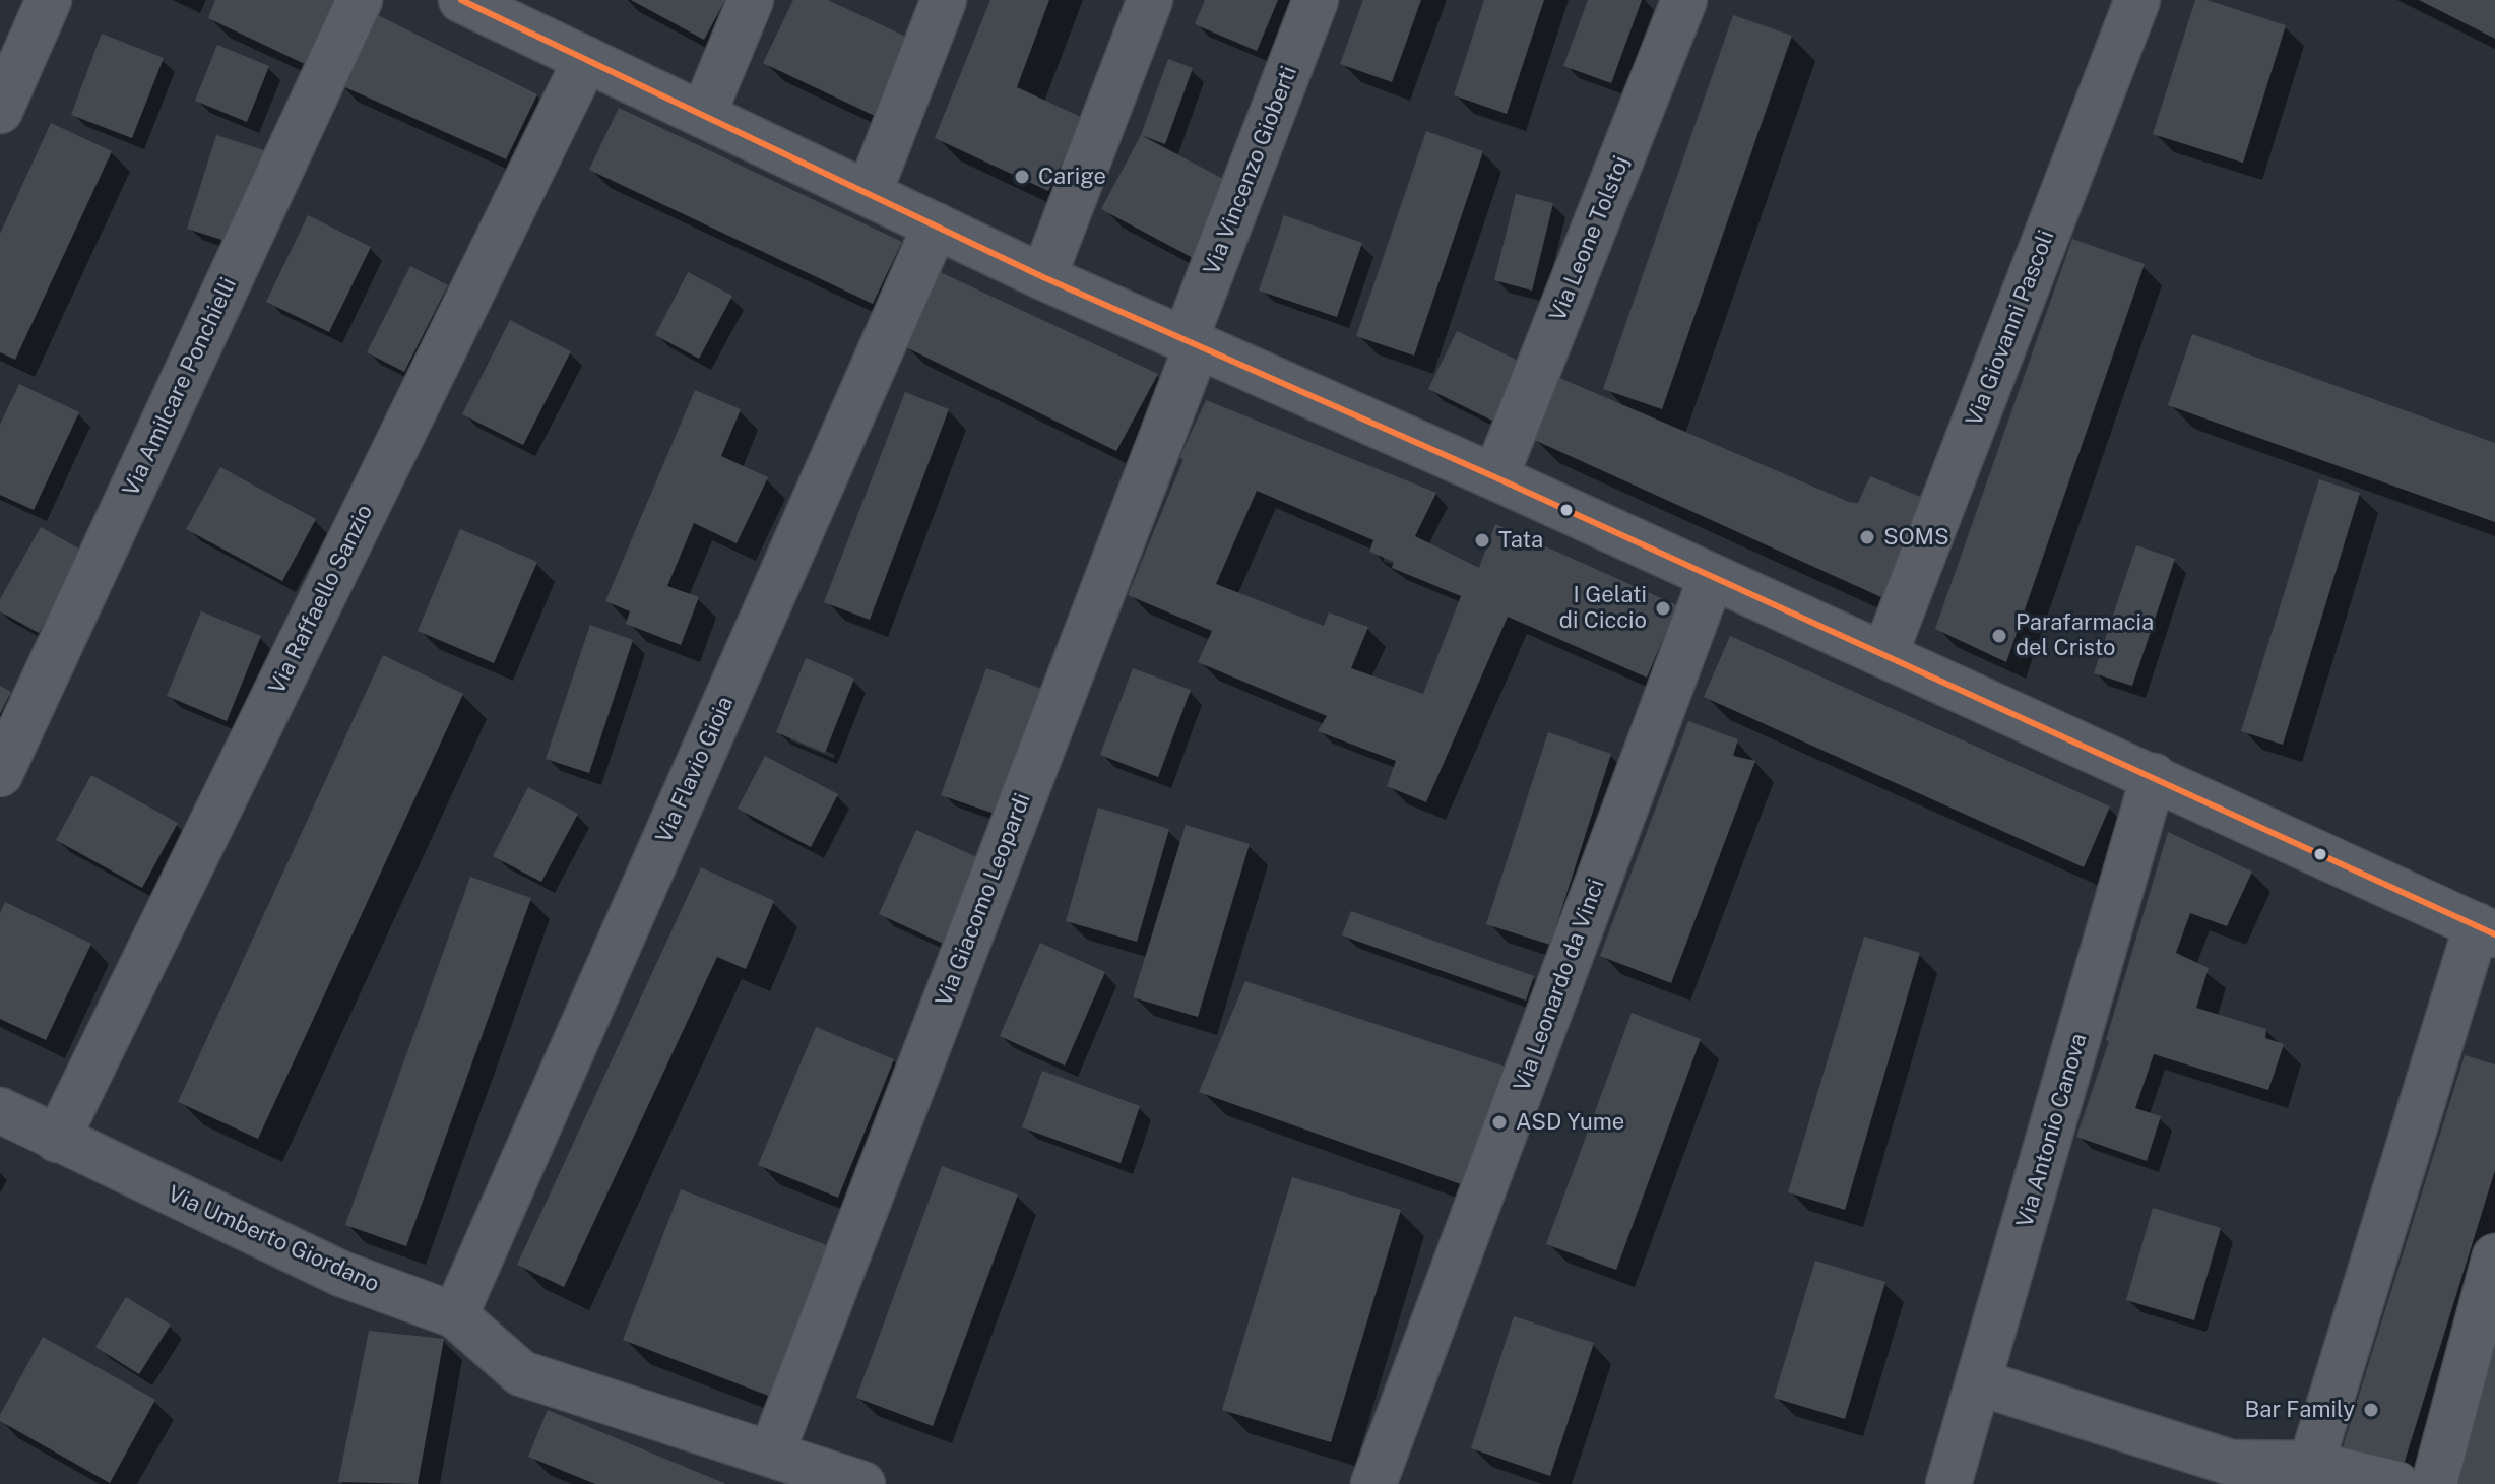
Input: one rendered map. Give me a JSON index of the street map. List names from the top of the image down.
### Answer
{
  "streets": {
    "street": [
      "Via Vincenzo Gioberti",
      "Via Leone Tolstoj",
      "Via Giovanni Pascoli",
      "Via Amilcare Ponchielli",
      "Via Raffaello Sanzio",
      "Via Flavio Gioia",
      "Via Giacomo Leopardi",
      "Via Leonardo da Vinci",
      "Via Antonio Canova",
      "Via Umberto Giordano"
    ]
  },
  "crossings": [
    ["Via Vincenzo Gioberti", "Via Giacomo Leopardi"],
    ["Via Raffaello Sanzio", "Via Umberto Giordano"],
    ["Via Flavio Gioia", "Via Umberto Giordano"],
    ["Via Giacomo Leopardi", "Via Umberto Giordano"]
  ],
  "places": [
    "Carige",
    "SOMS",
    "Tata",
    "I Gelati di Ciccio",
    "Parafarmacia del Cristo",
    "ASD Yume",
    "Bar Family"
  ]
}
